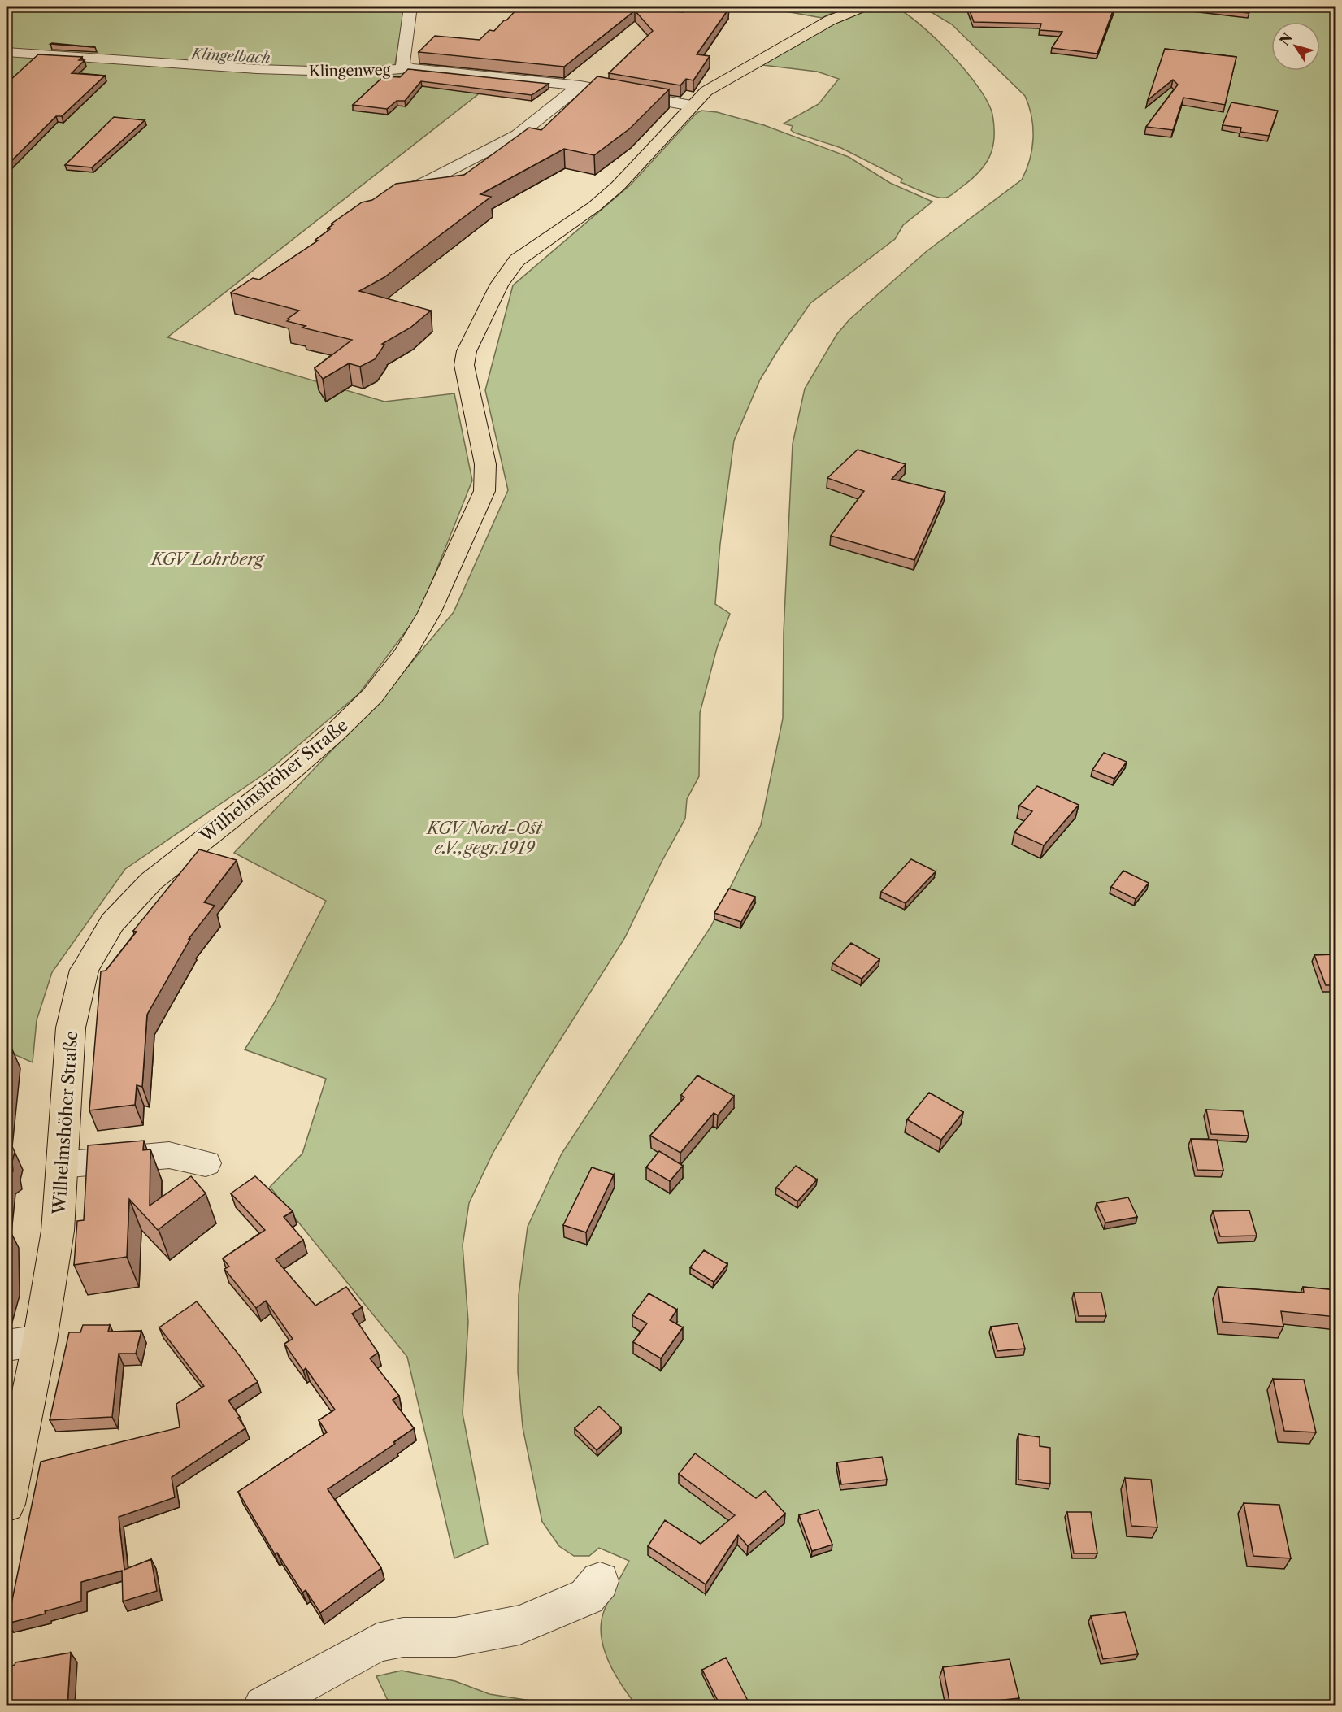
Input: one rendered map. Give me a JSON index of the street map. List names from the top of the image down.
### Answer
{
  "streets": {
    "main road": ["Wilhelmshöher Straße"],
    "street": ["Klingenweg"]
  },
  "crossings": [
    ["Klingenweg", "Wilhelmshöher Straße"]
  ],
  "water": ["Klingelbach"],
  "parks": ["KGV Lohrberg", "KGV Nord-Ost e.V.,gegr.1919"],
  "north": "top left"
}
